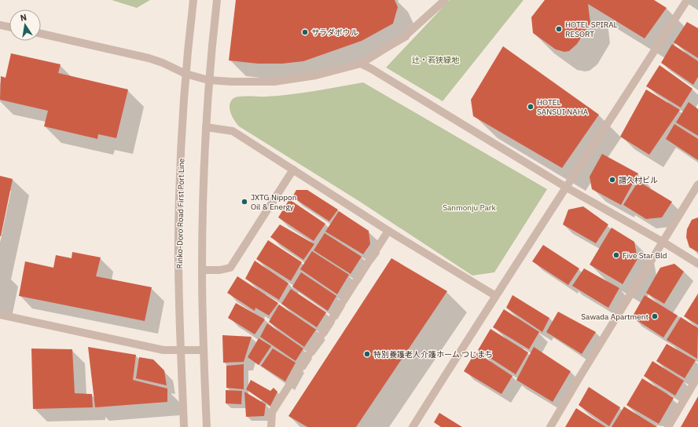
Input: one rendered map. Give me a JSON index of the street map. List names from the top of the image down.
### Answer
{
  "streets": {
    "street": ["Rinko-Doro Road First Port Line"]
  },
  "parks": ["辻・若狭緑地", "Sanmonju Park"],
  "places": [
    "HOTEL SPIRAL RESORT",
    "サラダボウル",
    "HOTEL SANSUI NAHA",
    "譜久村ビル",
    "JXTG Nippon Oil & Energy",
    "Five Star Bld",
    "Sawada Apartment",
    "特別養護老人介護ホーム つじまち"
  ],
  "north": "top"
}
